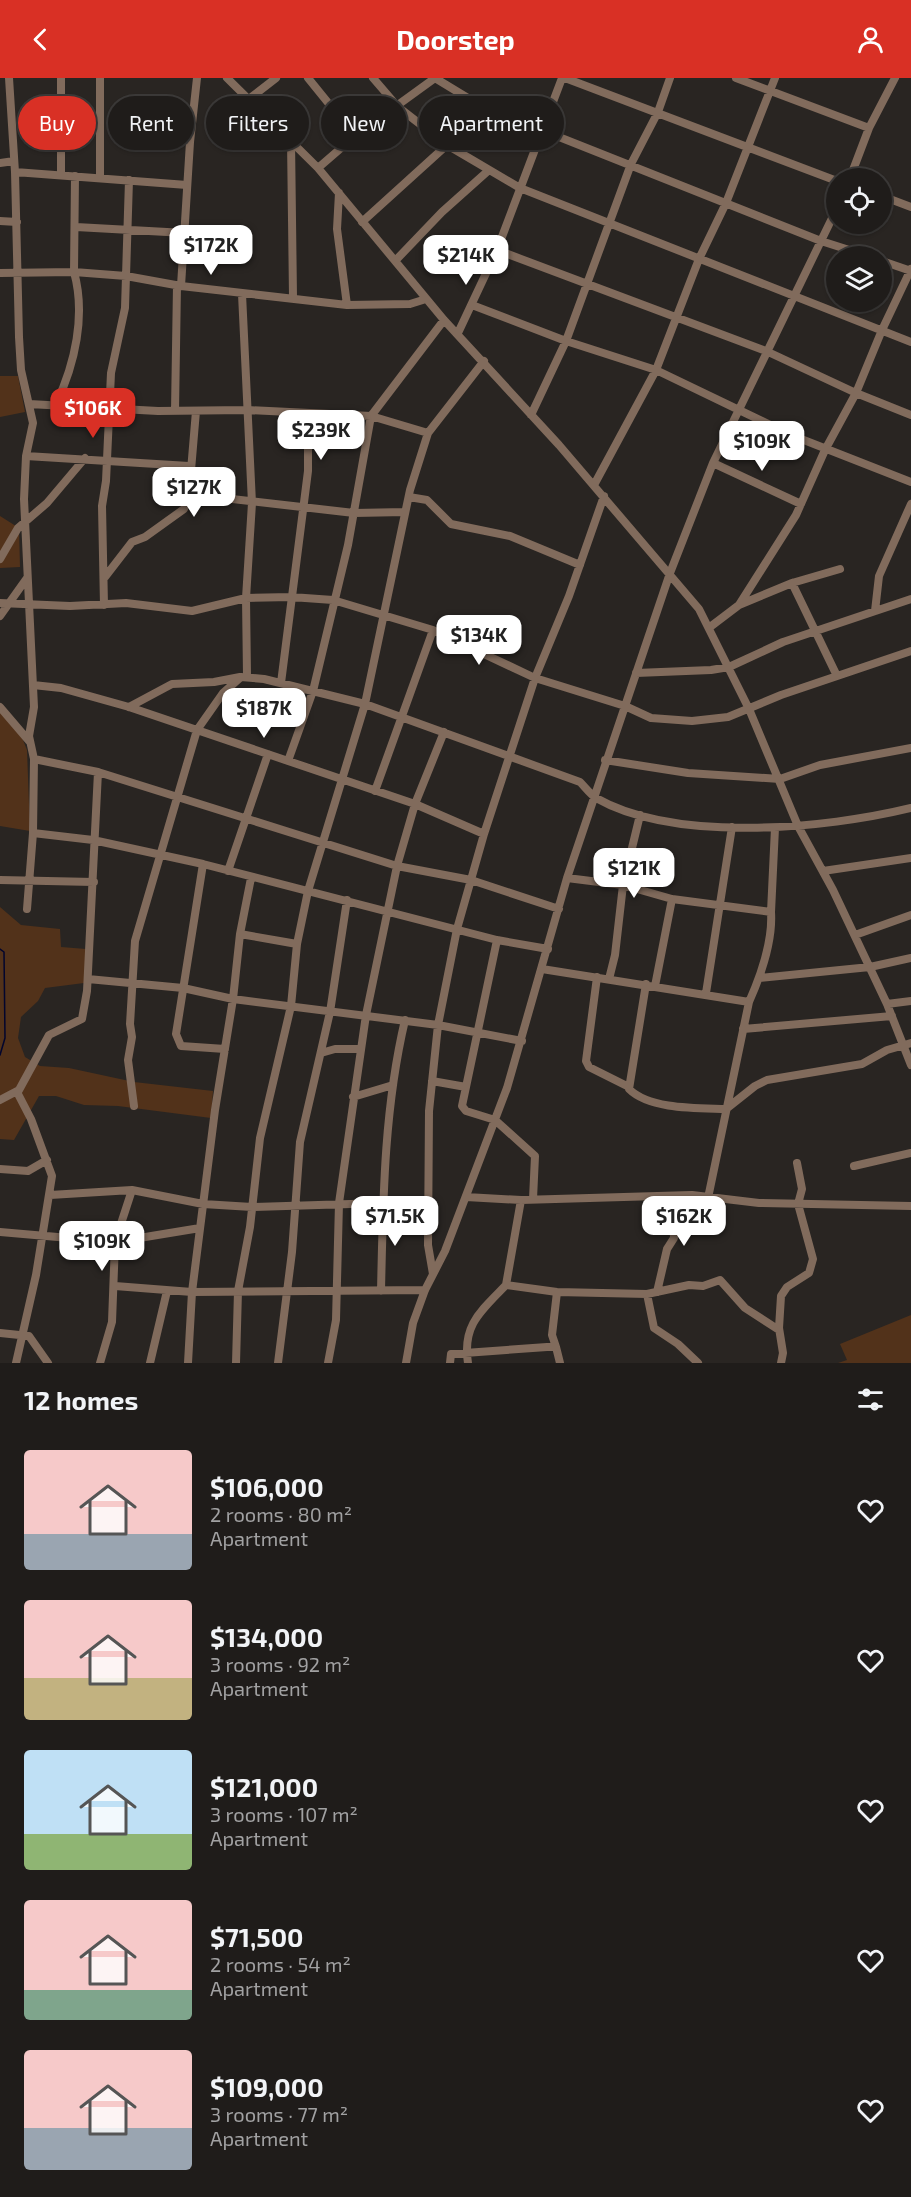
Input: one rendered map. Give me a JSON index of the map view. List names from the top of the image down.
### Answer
{
  "page": {
    "header": "Doorstep",
    "chip": [
      "Buy",
      "Rent",
      "Filters",
      "New",
      "Apartment"
    ],
    "price": [
      "$172K",
      "$214K",
      "$106K",
      "$239K",
      "$109K",
      "$127K",
      "$134K",
      "$187K",
      "$121K",
      "$71.5K",
      "$162K",
      "$109K"
    ],
    "heading": "12 homes",
    "list": [
      {
        "name": "$106,000",
        "note": "2 rooms · 80 m² · Apartment"
      },
      {
        "name": "$134,000",
        "note": "3 rooms · 92 m² · Apartment"
      },
      {
        "name": "$121,000",
        "note": "3 rooms · 107 m² · Apartment"
      },
      {
        "name": "$71,500",
        "note": "2 rooms · 54 m² · Apartment"
      },
      {
        "name": "$109,000",
        "note": "3 rooms · 77 m² · Apartment"
      }
    ]
  }
}
